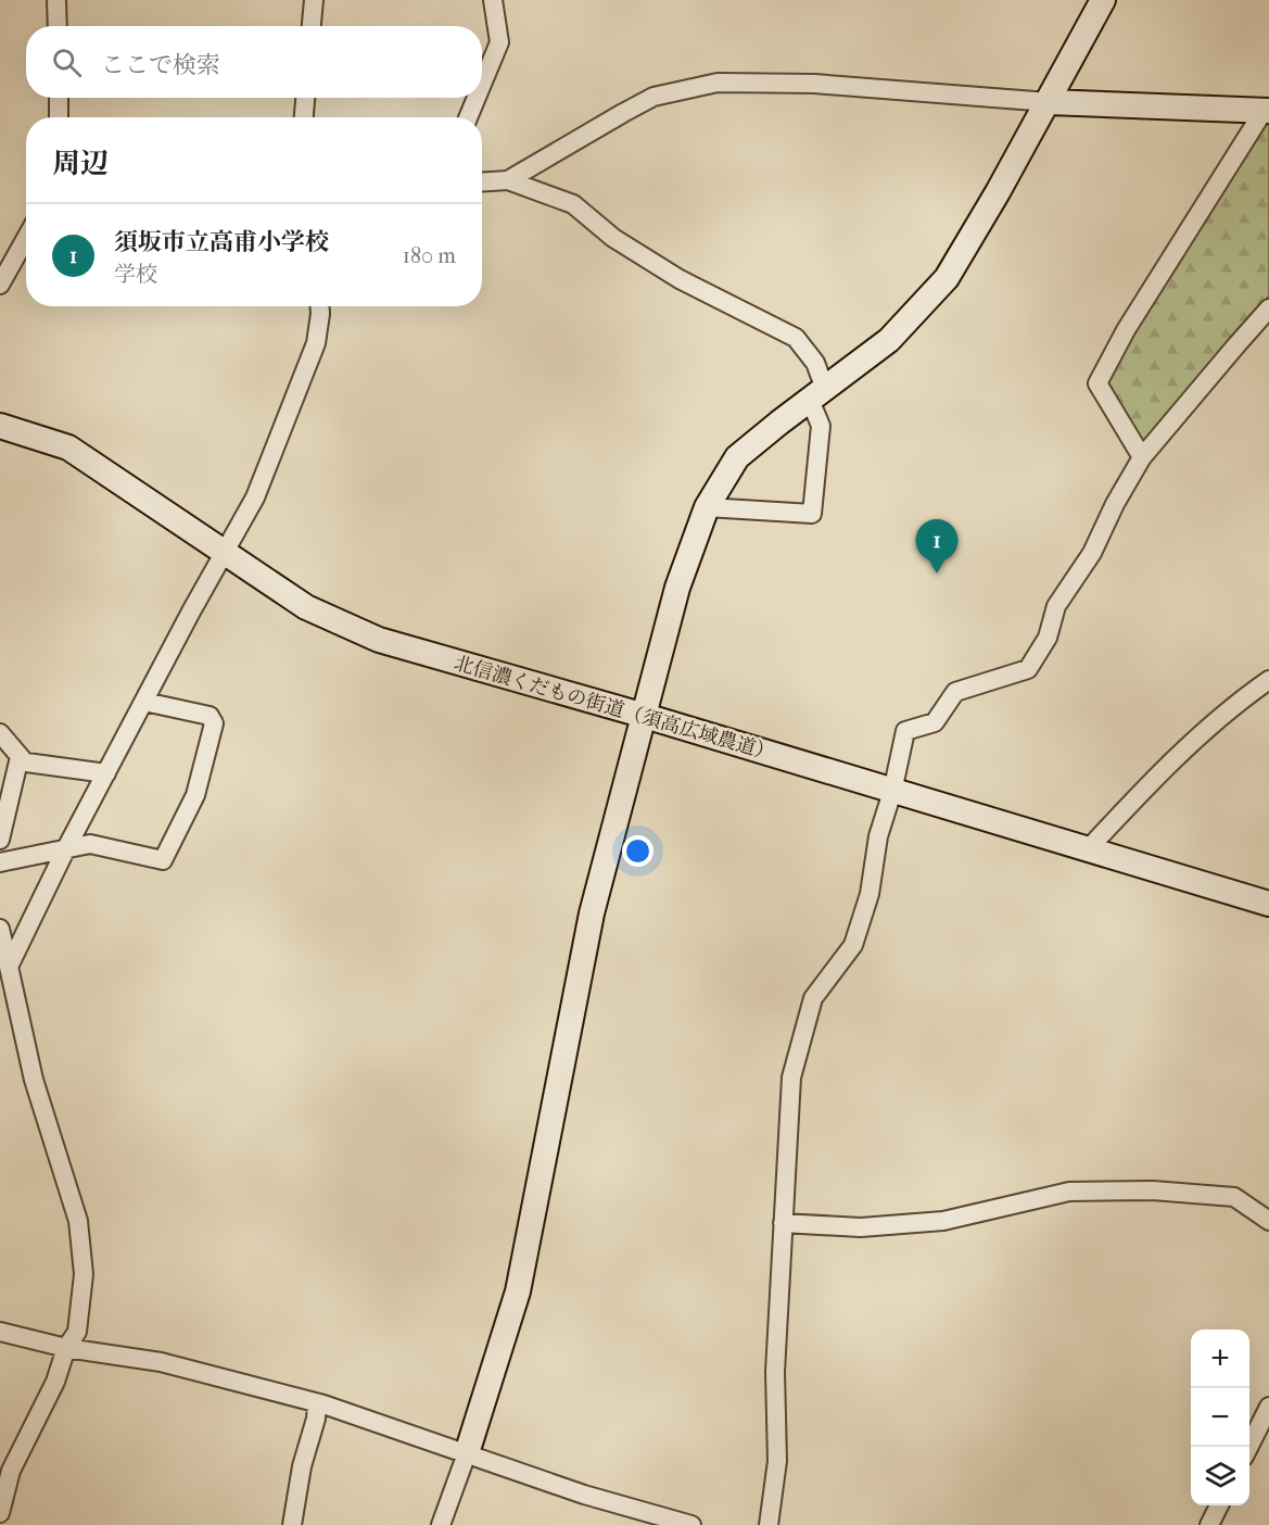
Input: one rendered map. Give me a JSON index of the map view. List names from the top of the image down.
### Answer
{
  "streets": {
    "street": ["北信濃くだもの街道（須高広域農道）"]
  },
  "page": {
    "search": "ここで検索",
    "heading": "周辺",
    "list": [
      {
        "mark": "1",
        "name": "須坂市立高甫小学校",
        "note": "学校",
        "value": "180 m"
      }
    ],
    "pins": "1",
    "map_buttons": ["+", "−"]
  }
}
